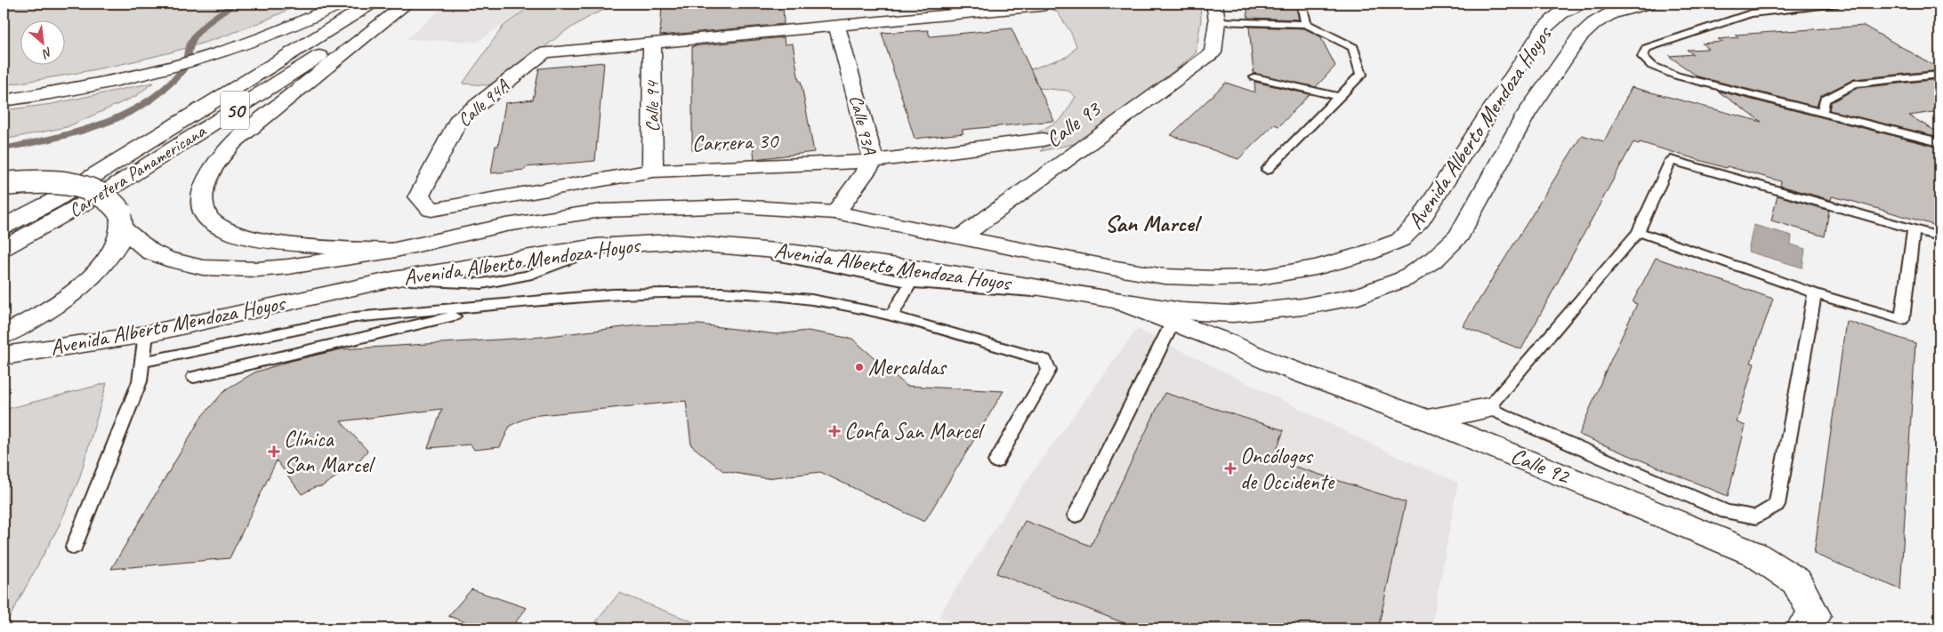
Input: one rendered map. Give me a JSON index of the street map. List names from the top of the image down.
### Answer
{
  "streets": {
    "main road": [
      "Calle 94A",
      "Calle 94",
      "50",
      "Calle 93A",
      "Calle 93",
      "Avenida Alberto Mendoza Hoyos",
      "Carrera 30",
      "Carretera Panamericana",
      "Calle 92"
    ]
  },
  "crossings": [
    ["Calle 94A", "Calle 94"],
    ["Calle 94A", "Carrera 30"],
    ["Calle 94", "Carrera 30"],
    ["Calle 93A", "Avenida Alberto Mendoza Hoyos"],
    ["Calle 93A", "Carrera 30"],
    ["Calle 93", "Avenida Alberto Mendoza Hoyos"],
    ["Avenida Alberto Mendoza Hoyos", "Calle 92"]
  ],
  "districts": ["San Marcel"],
  "places": {
    "other": ["Mercaldas"],
    "health": ["Confa San Marcel", "Clínica San Marcel", "Oncólogos de Occidente"]
  },
  "north": "bottom right"
}
